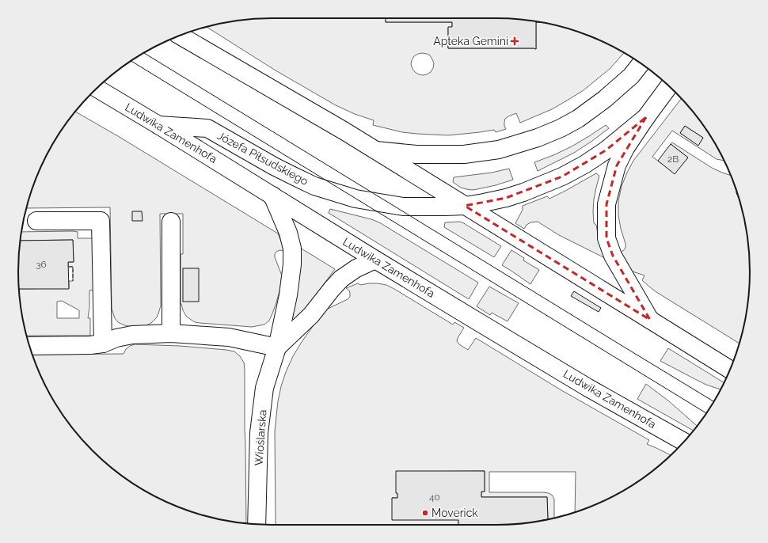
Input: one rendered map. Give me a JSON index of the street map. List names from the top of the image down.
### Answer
{
  "streets": {
    "street": ["Ludwika Zamenhofa", "Józefa Piłsudskiego", "Wioślarska"]
  },
  "crossings": [
    ["Ludwika Zamenhofa", "Józefa Piłsudskiego"],
    ["Ludwika Zamenhofa", "Wioślarska"]
  ],
  "places": {
    "health": ["Apteka Gemini"],
    "other": ["Moverick"]
  },
  "house_numbers": ["2B", "36", "40"]
}
